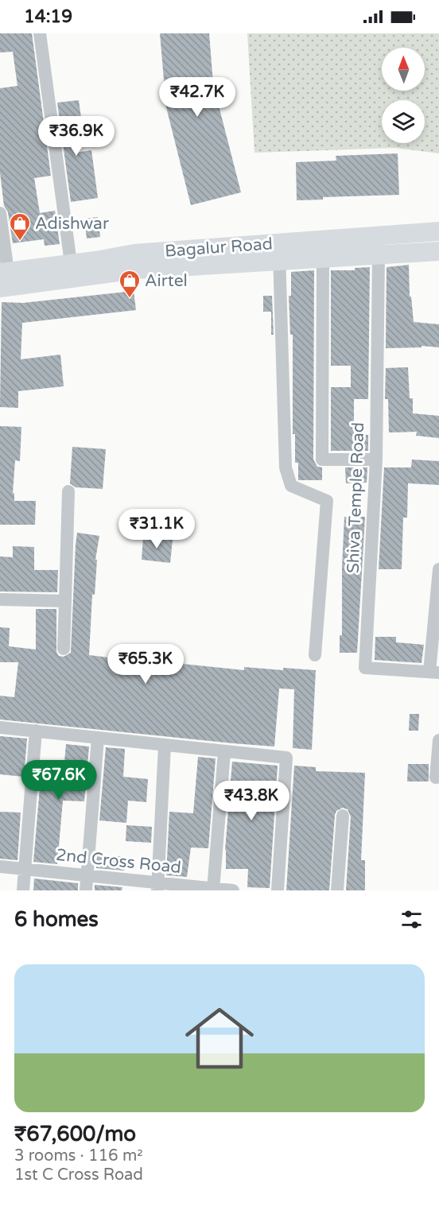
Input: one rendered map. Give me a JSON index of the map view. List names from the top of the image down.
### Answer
{
  "streets": {
    "main road": ["Bagalur Road"],
    "street": ["Shiva Temple Road", "2nd Cross Road"]
  },
  "crossings": [
    ["Bagalur Road", "Shiva Temple Road"]
  ],
  "places": {
    "shop": ["Adishwar", "Airtel"]
  },
  "north": "top",
  "page": {
    "status": "14:19",
    "price": [
      "₹42.7K",
      "₹36.9K",
      "₹31.1K",
      "₹65.3K",
      "₹67.6K",
      "₹43.8K"
    ],
    "heading": "6 homes",
    "list": [
      {
        "name": "₹67,600/mo",
        "note": "3 rooms · 116 m² · 1st C Cross Road"
      }
    ]
  }
}
